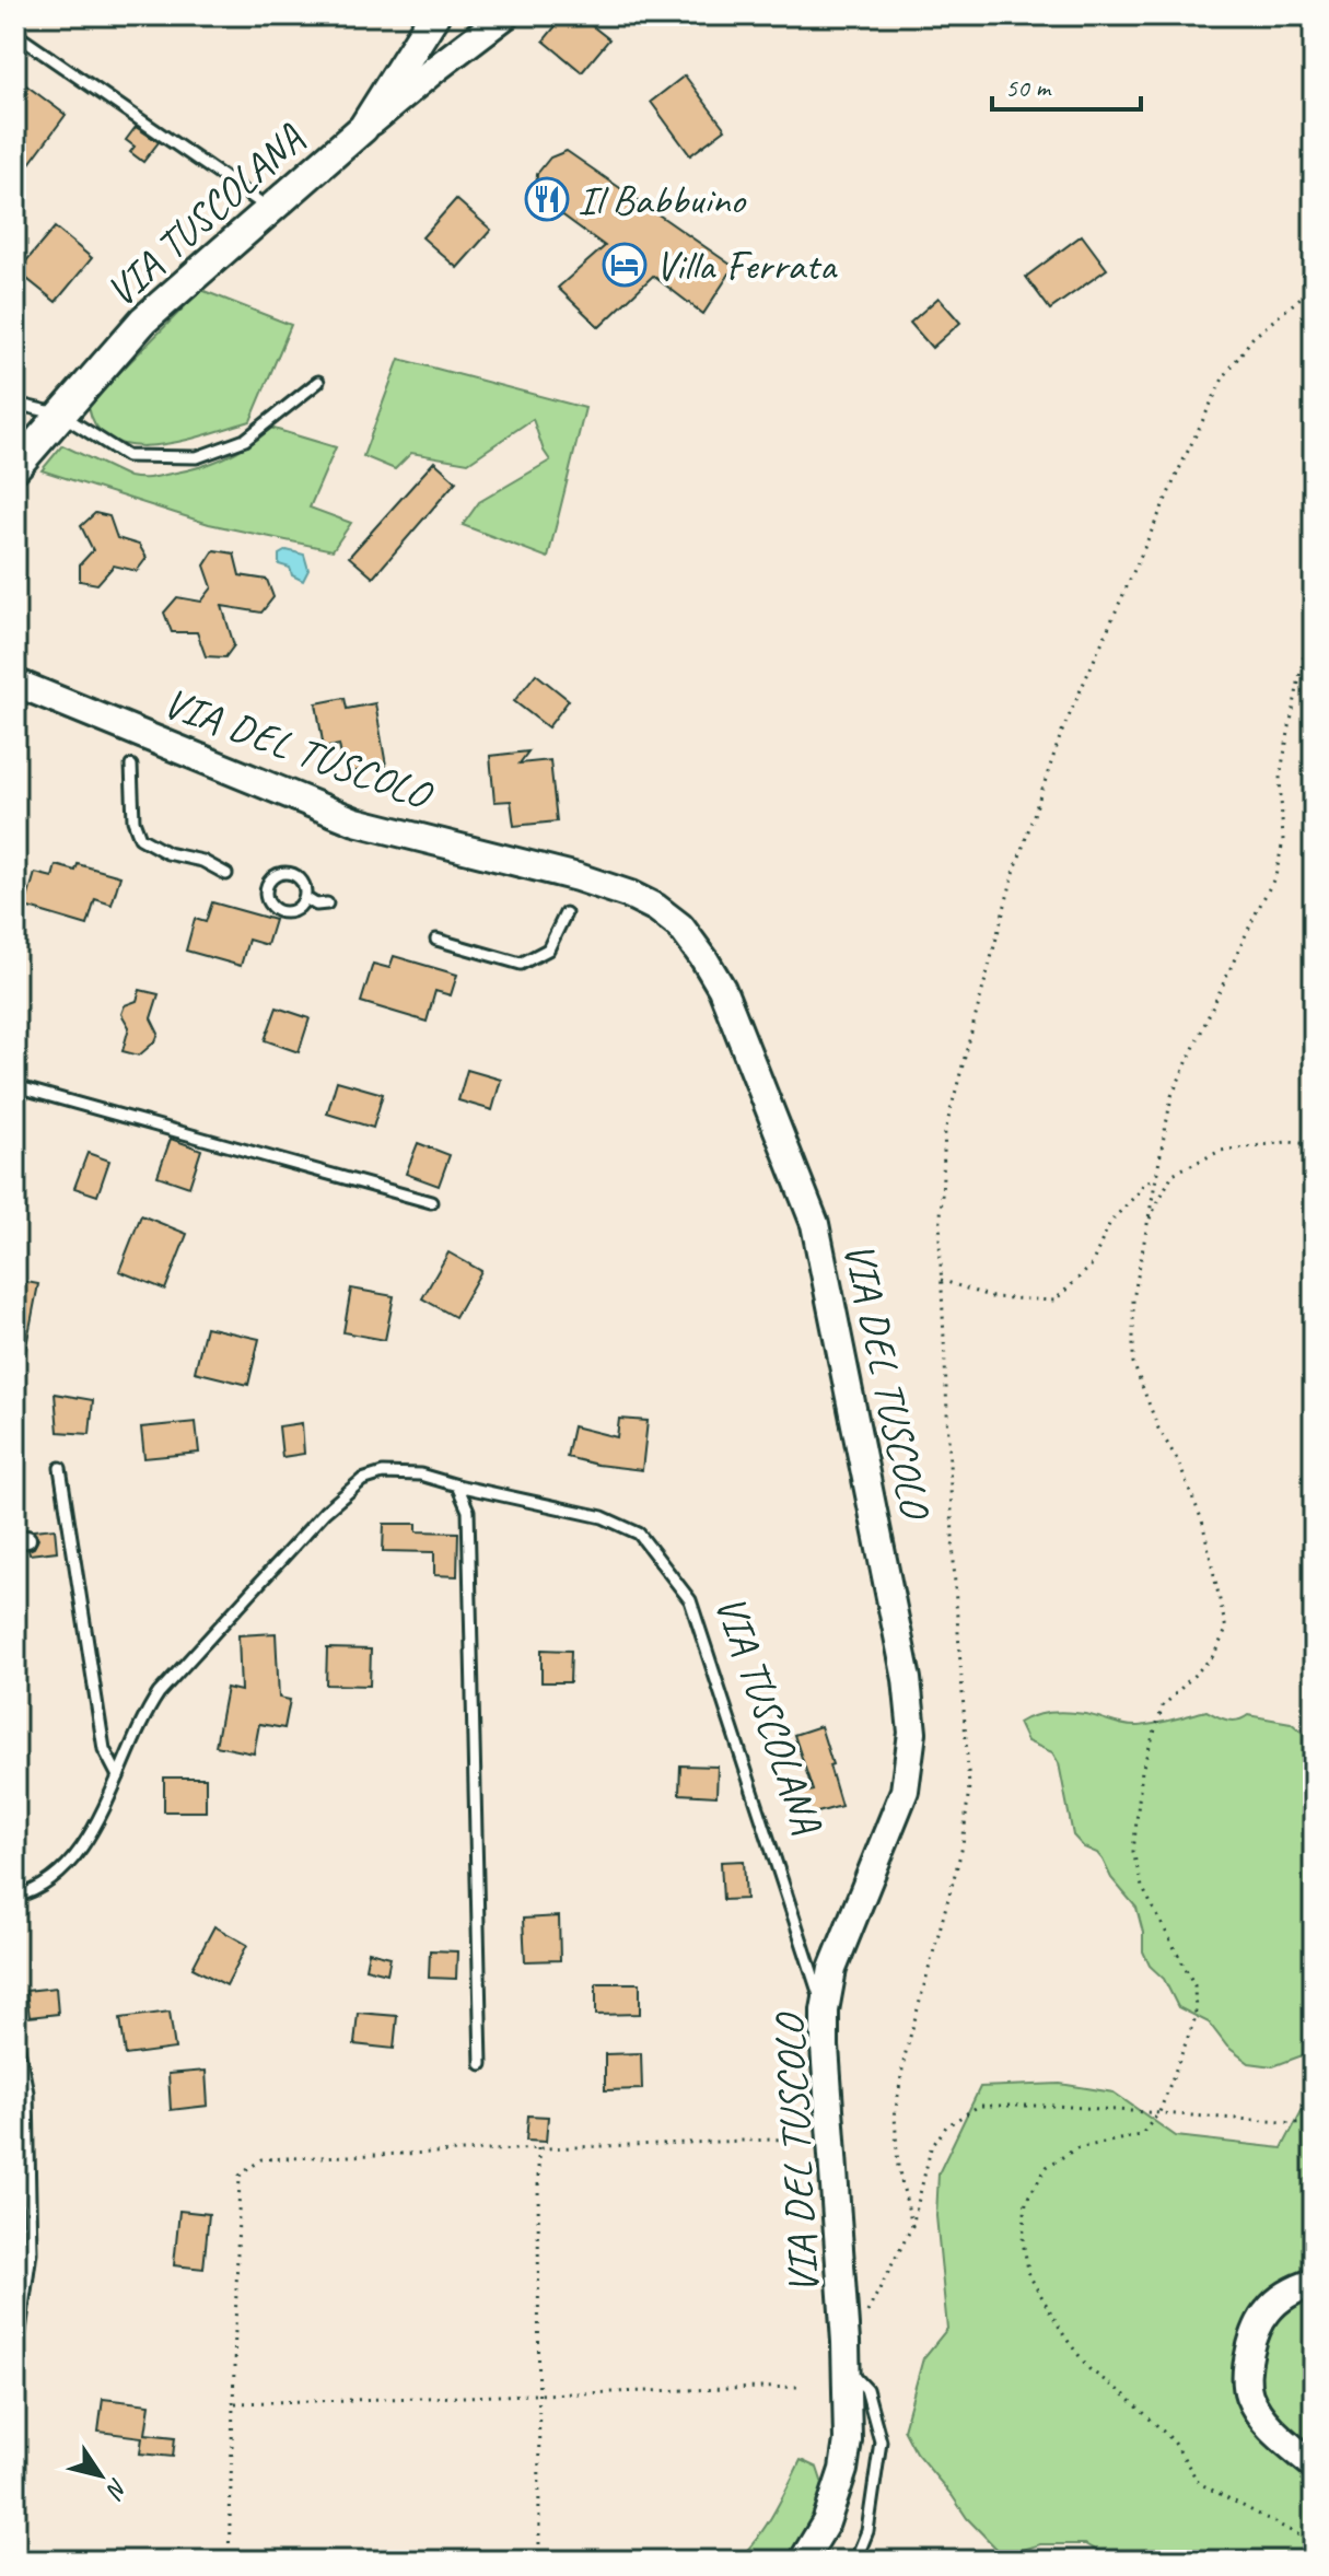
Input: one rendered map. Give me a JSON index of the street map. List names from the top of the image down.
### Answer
{
  "streets": {
    "main road": ["VIA TUSCOLANA"],
    "street": ["VIA DEL TUSCOLO"]
  },
  "crossings": [
    ["VIA TUSCOLANA", "VIA DEL TUSCOLO"]
  ],
  "places": {
    "restaurant": ["Il Babbuino"],
    "hotel": ["Villa Ferrata"]
  },
  "scale_bar": "50 m",
  "north": "bottom right"
}
